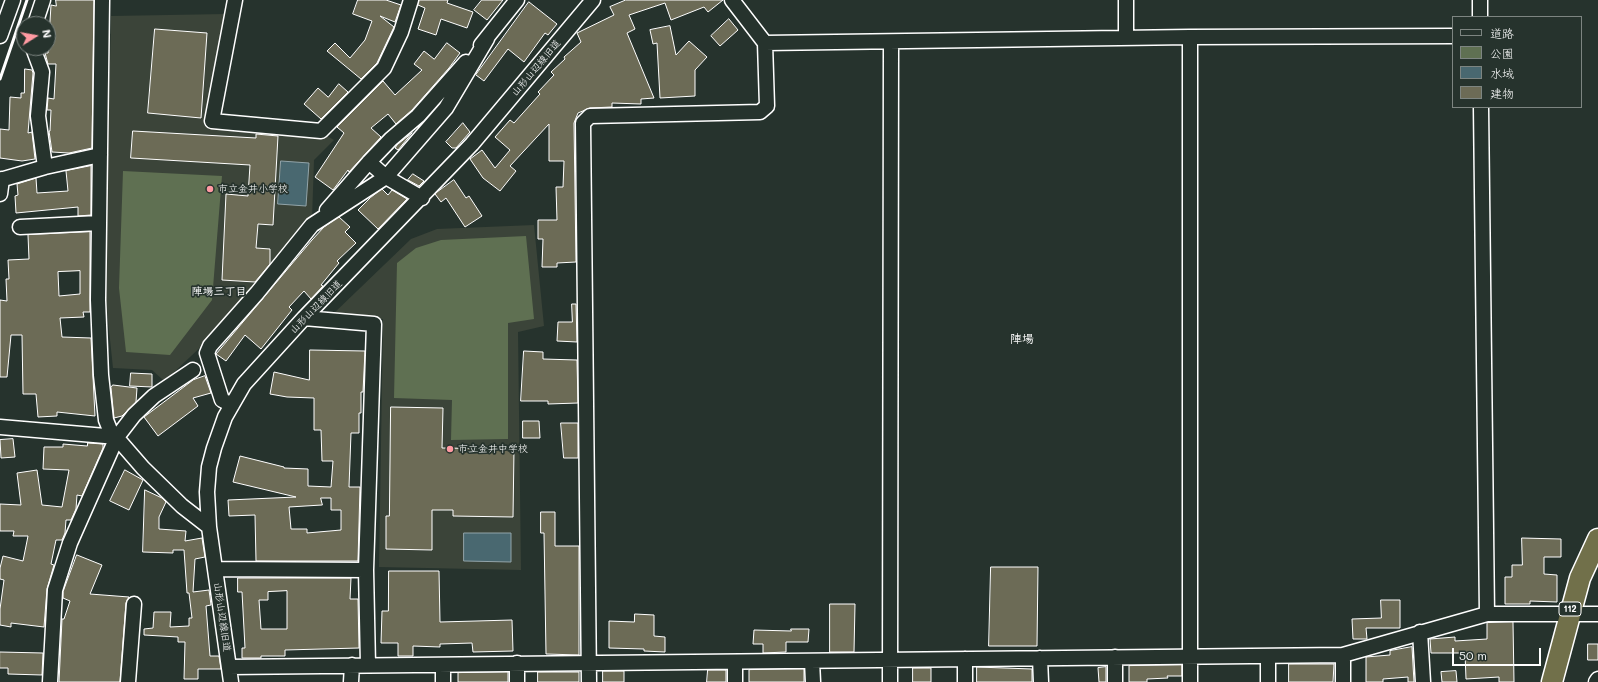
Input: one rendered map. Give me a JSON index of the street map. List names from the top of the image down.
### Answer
{
  "streets": {
    "highway": ["112"],
    "street": ["山形山辺線旧道"]
  },
  "districts": ["陣場三丁目", "陣場"],
  "places": ["市立金井小学校", "市立金井中学校"],
  "legend": [
    "道路",
    "公園",
    "水域",
    "建物"
  ],
  "scale_bar": "50 m",
  "north": "right"
}
